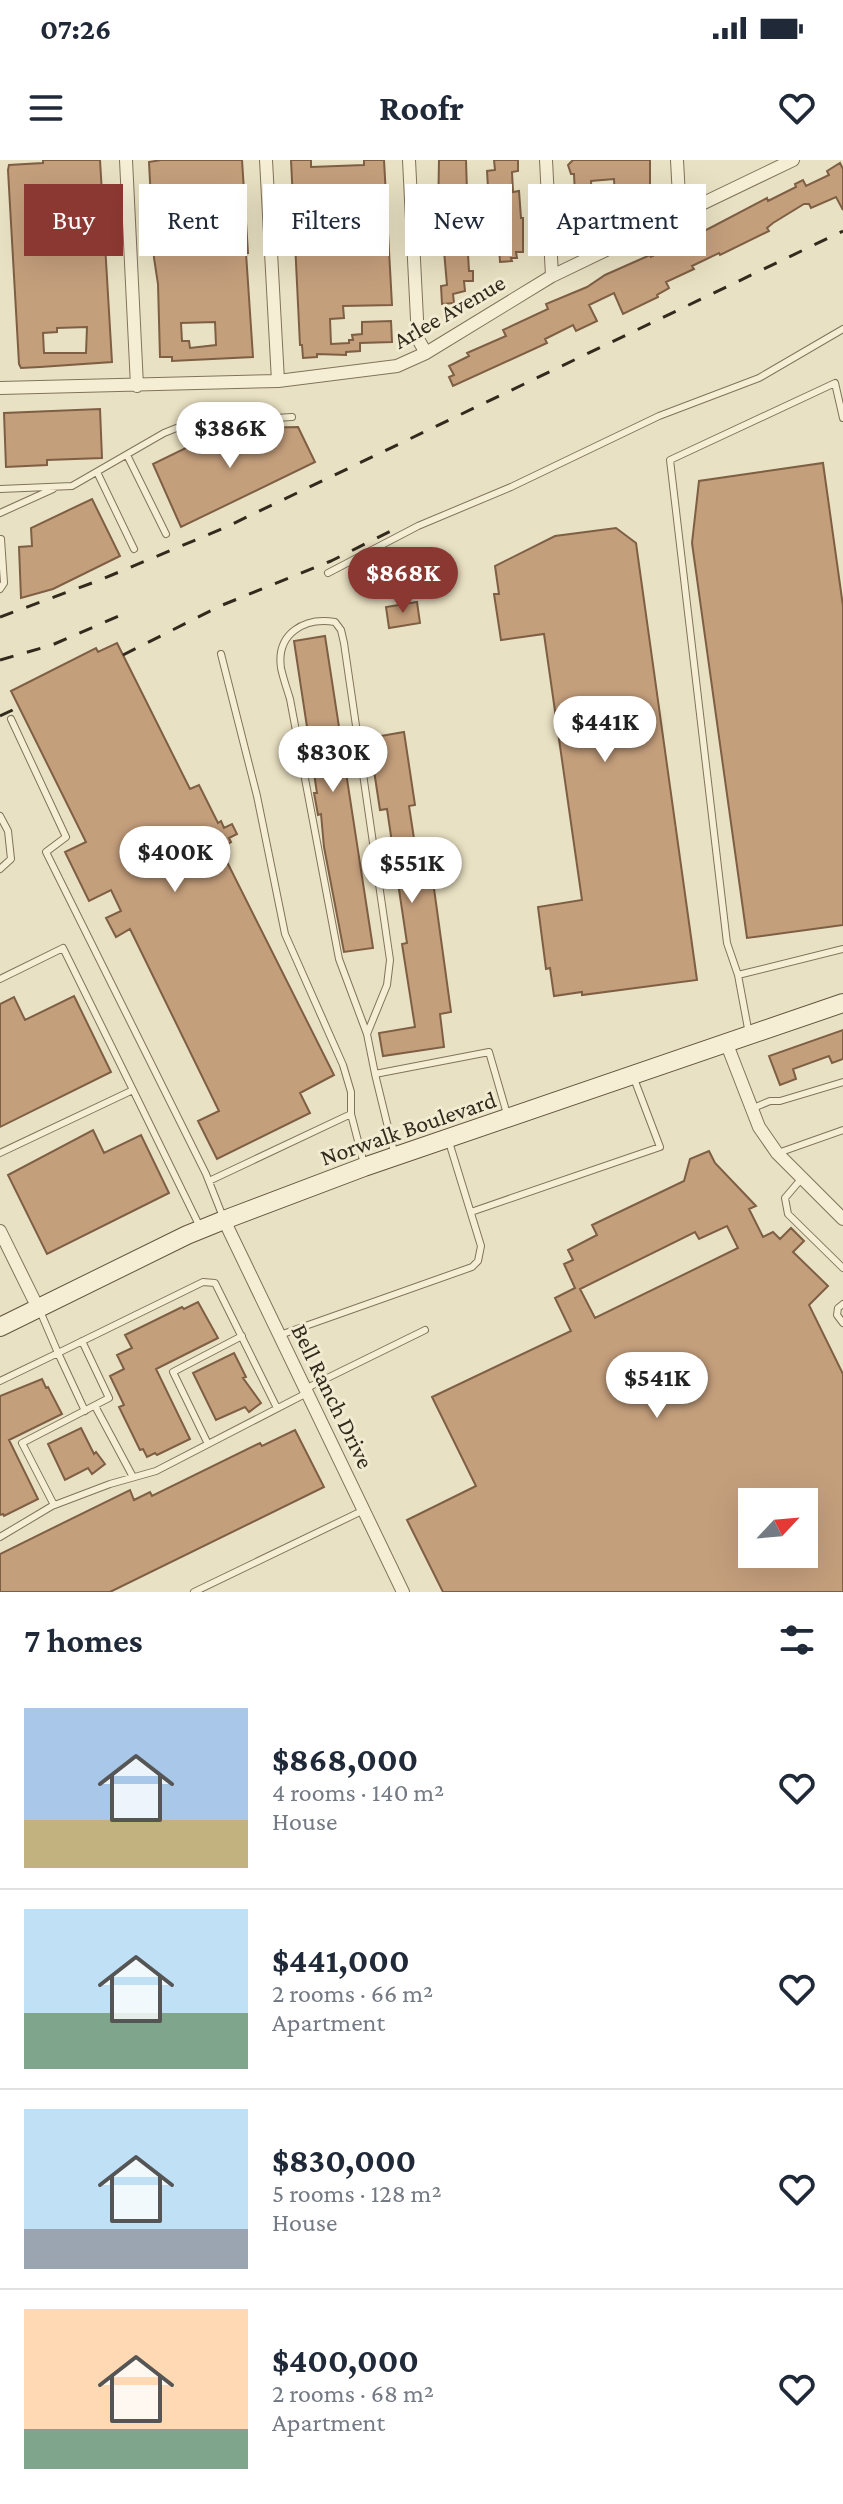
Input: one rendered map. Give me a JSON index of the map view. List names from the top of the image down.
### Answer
{
  "streets": {
    "main road": ["Norwalk Boulevard"],
    "street": ["Arlee Avenue", "Bell Ranch Drive"]
  },
  "crossings": [
    ["Norwalk Boulevard", "Bell Ranch Drive"]
  ],
  "north": "top right",
  "page": {
    "status": "07:26",
    "header": "Roofr",
    "chip": [
      "Buy",
      "Rent",
      "Filters",
      "New",
      "Apartment"
    ],
    "price": [
      "$386K",
      "$868K",
      "$441K",
      "$830K",
      "$400K",
      "$551K",
      "$541K"
    ],
    "heading": "7 homes",
    "list": [
      {
        "name": "$868,000",
        "note": "4 rooms · 140 m² · House"
      },
      {
        "name": "$441,000",
        "note": "2 rooms · 66 m² · Apartment"
      },
      {
        "name": "$830,000",
        "note": "5 rooms · 128 m² · House"
      },
      {
        "name": "$400,000",
        "note": "2 rooms · 68 m² · Apartment"
      }
    ]
  }
}
